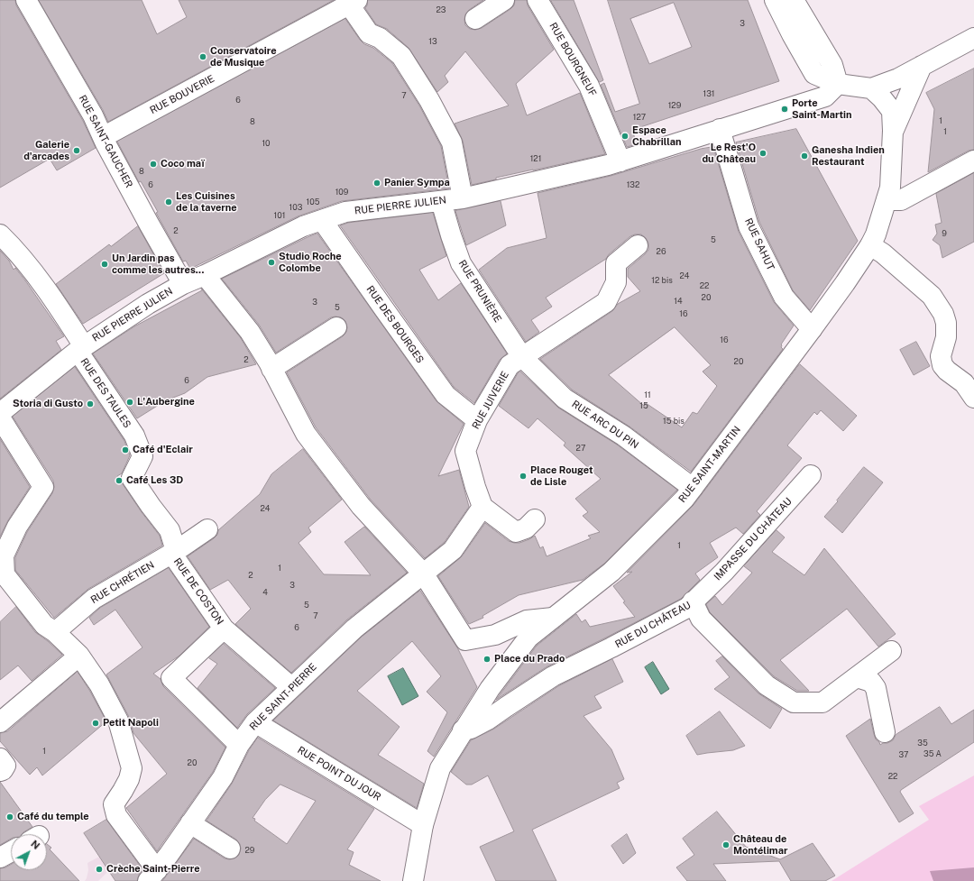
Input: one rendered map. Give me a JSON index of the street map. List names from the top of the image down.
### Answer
{
  "streets": {
    "street": [
      "RUE BOURGNEUF",
      "RUE BOUVERIE",
      "RUE SAINT-GAUCHER",
      "RUE PIERRE JULIEN",
      "RUE SAHUT",
      "RUE PRUNIÈRE",
      "RUE DES BOURGES",
      "RUE DES TAULES",
      "RUE JUIVERIE",
      "RUE ARC DU PIN",
      "RUE SAINT-MARTIN",
      "IMPASSE DU CHÂTEAU",
      "RUE CHRÉTIEN",
      "RUE DE COSTON",
      "RUE DU CHÂTEAU",
      "RUE SAINT-PIERRE",
      "RUE POINT DU JOUR"
    ]
  },
  "crossings": [
    ["RUE BOURGNEUF", "RUE PIERRE JULIEN"],
    ["RUE BOUVERIE", "RUE SAINT-GAUCHER"],
    ["RUE SAINT-GAUCHER", "RUE PIERRE JULIEN"],
    ["RUE PIERRE JULIEN", "RUE SAHUT"],
    ["RUE PIERRE JULIEN", "RUE PRUNIÈRE"],
    ["RUE PIERRE JULIEN", "RUE DES BOURGES"],
    ["RUE PIERRE JULIEN", "RUE DES TAULES"],
    ["RUE SAHUT", "RUE SAINT-MARTIN"],
    ["RUE PRUNIÈRE", "RUE JUIVERIE"],
    ["RUE PRUNIÈRE", "RUE ARC DU PIN"],
    ["RUE DES BOURGES", "RUE JUIVERIE"],
    ["RUE DES TAULES", "RUE CHRÉTIEN"],
    ["RUE DES TAULES", "RUE DE COSTON"],
    ["RUE JUIVERIE", "RUE ARC DU PIN"],
    ["RUE ARC DU PIN", "RUE SAINT-MARTIN"],
    ["RUE SAINT-MARTIN", "RUE DU CHÂTEAU"],
    ["RUE SAINT-MARTIN", "RUE POINT DU JOUR"],
    ["IMPASSE DU CHÂTEAU", "RUE DU CHÂTEAU"],
    ["RUE CHRÉTIEN", "RUE DE COSTON"],
    ["RUE DE COSTON", "RUE SAINT-PIERRE"],
    ["RUE SAINT-PIERRE", "RUE POINT DU JOUR"]
  ],
  "places": [
    "Conservatoire de Musique",
    "Porte Saint-Martin",
    "Espace Chabrillan",
    "Galerie d'arcades",
    "Le Rest'O du Château",
    "Ganesha Indien Restaurant",
    "Coco maï",
    "Panier Sympa",
    "Les Cuisines de la taverne",
    "Studio Roche Colombe",
    "Un Jardin pas comme les autres...",
    "L'Aubergine",
    "Storia di Gusto",
    "Café d'Eclair",
    "Place Rouget de Lisle",
    "Café Les 3D",
    "Place du Prado",
    "Petit Napoli",
    "Café du temple",
    "Château de Montélimar",
    "Crèche Saint-Pierre"
  ],
  "house_numbers": [
    "23",
    "3",
    "13",
    "131",
    "7",
    "6",
    "129",
    "127",
    "1",
    "8",
    "1",
    "10",
    "121",
    "8",
    "6",
    "132",
    "109",
    "105",
    "103",
    "101",
    "2",
    "9",
    "5",
    "26",
    "24",
    "12 bis",
    "22",
    "20",
    "14",
    "3",
    "5",
    "16",
    "16",
    "2",
    "20",
    "6",
    "11",
    "15",
    "15 bis",
    "27",
    "24",
    "1",
    "1",
    "2",
    "3",
    "4",
    "5",
    "7",
    "6",
    "35",
    "1",
    "35 A",
    "37",
    "20",
    "22",
    "29"
  ],
  "north": "top right"
}
